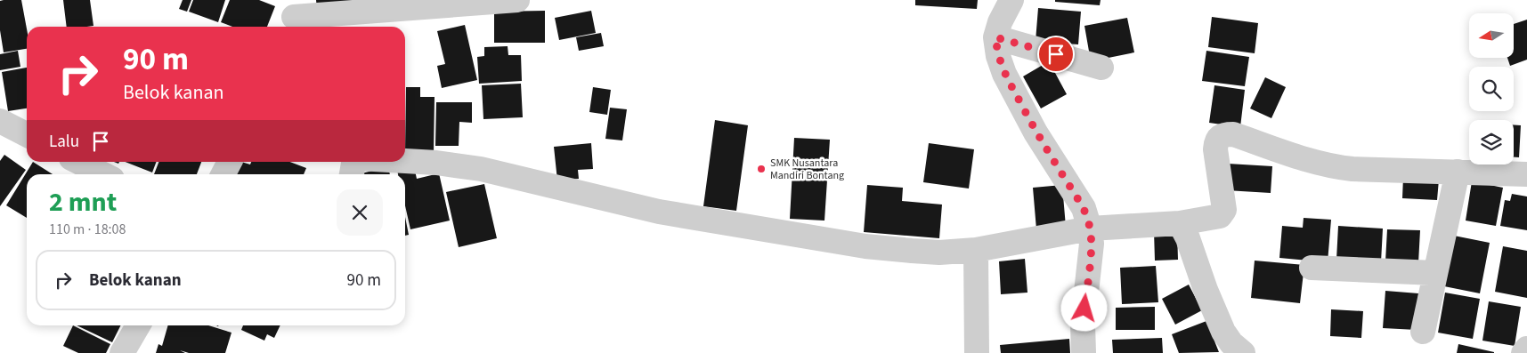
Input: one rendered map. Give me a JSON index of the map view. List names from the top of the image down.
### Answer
{
  "places": ["SMK Nusantara Mandiri Bontang"],
  "north": "left",
  "page": {
    "turn": ["90 m", "Belok kanan"],
    "then": "Lalu",
    "heading": ["2 mnt", "110 m · 18:08"],
    "list": [
      {
        "name": "Belok kanan",
        "value": "90 m"
      }
    ]
  }
}
